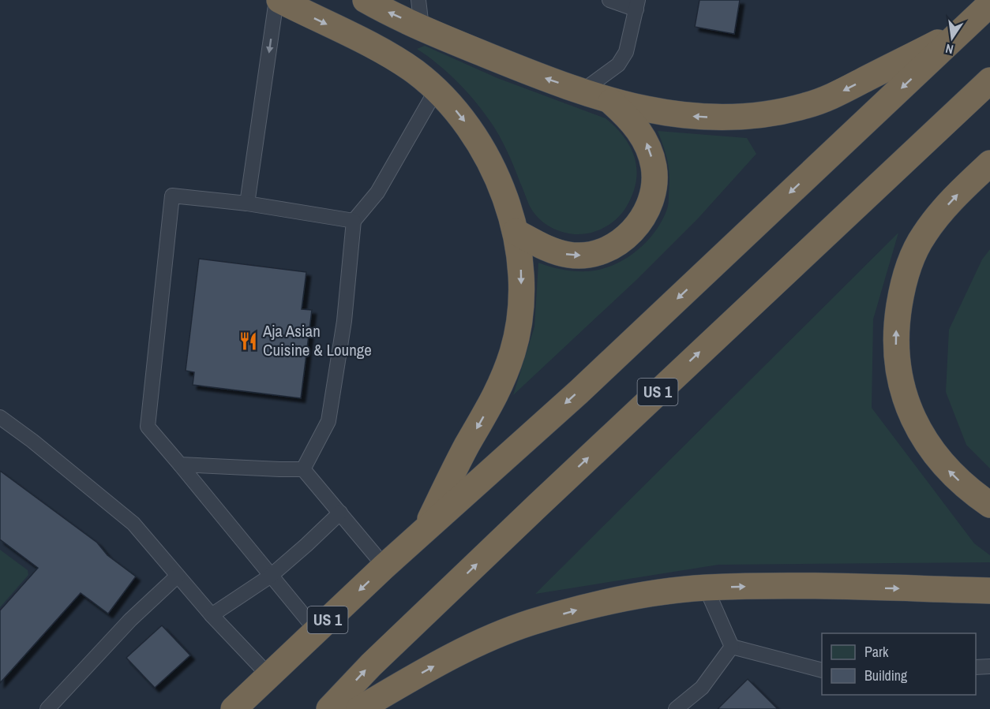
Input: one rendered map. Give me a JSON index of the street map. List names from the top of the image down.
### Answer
{
  "streets": {
    "highway": ["US 1"]
  },
  "places": {
    "restaurant": ["Aja Asian Cuisine & Lounge"]
  },
  "legend": ["Park", "Building"],
  "north": "bottom"
}
